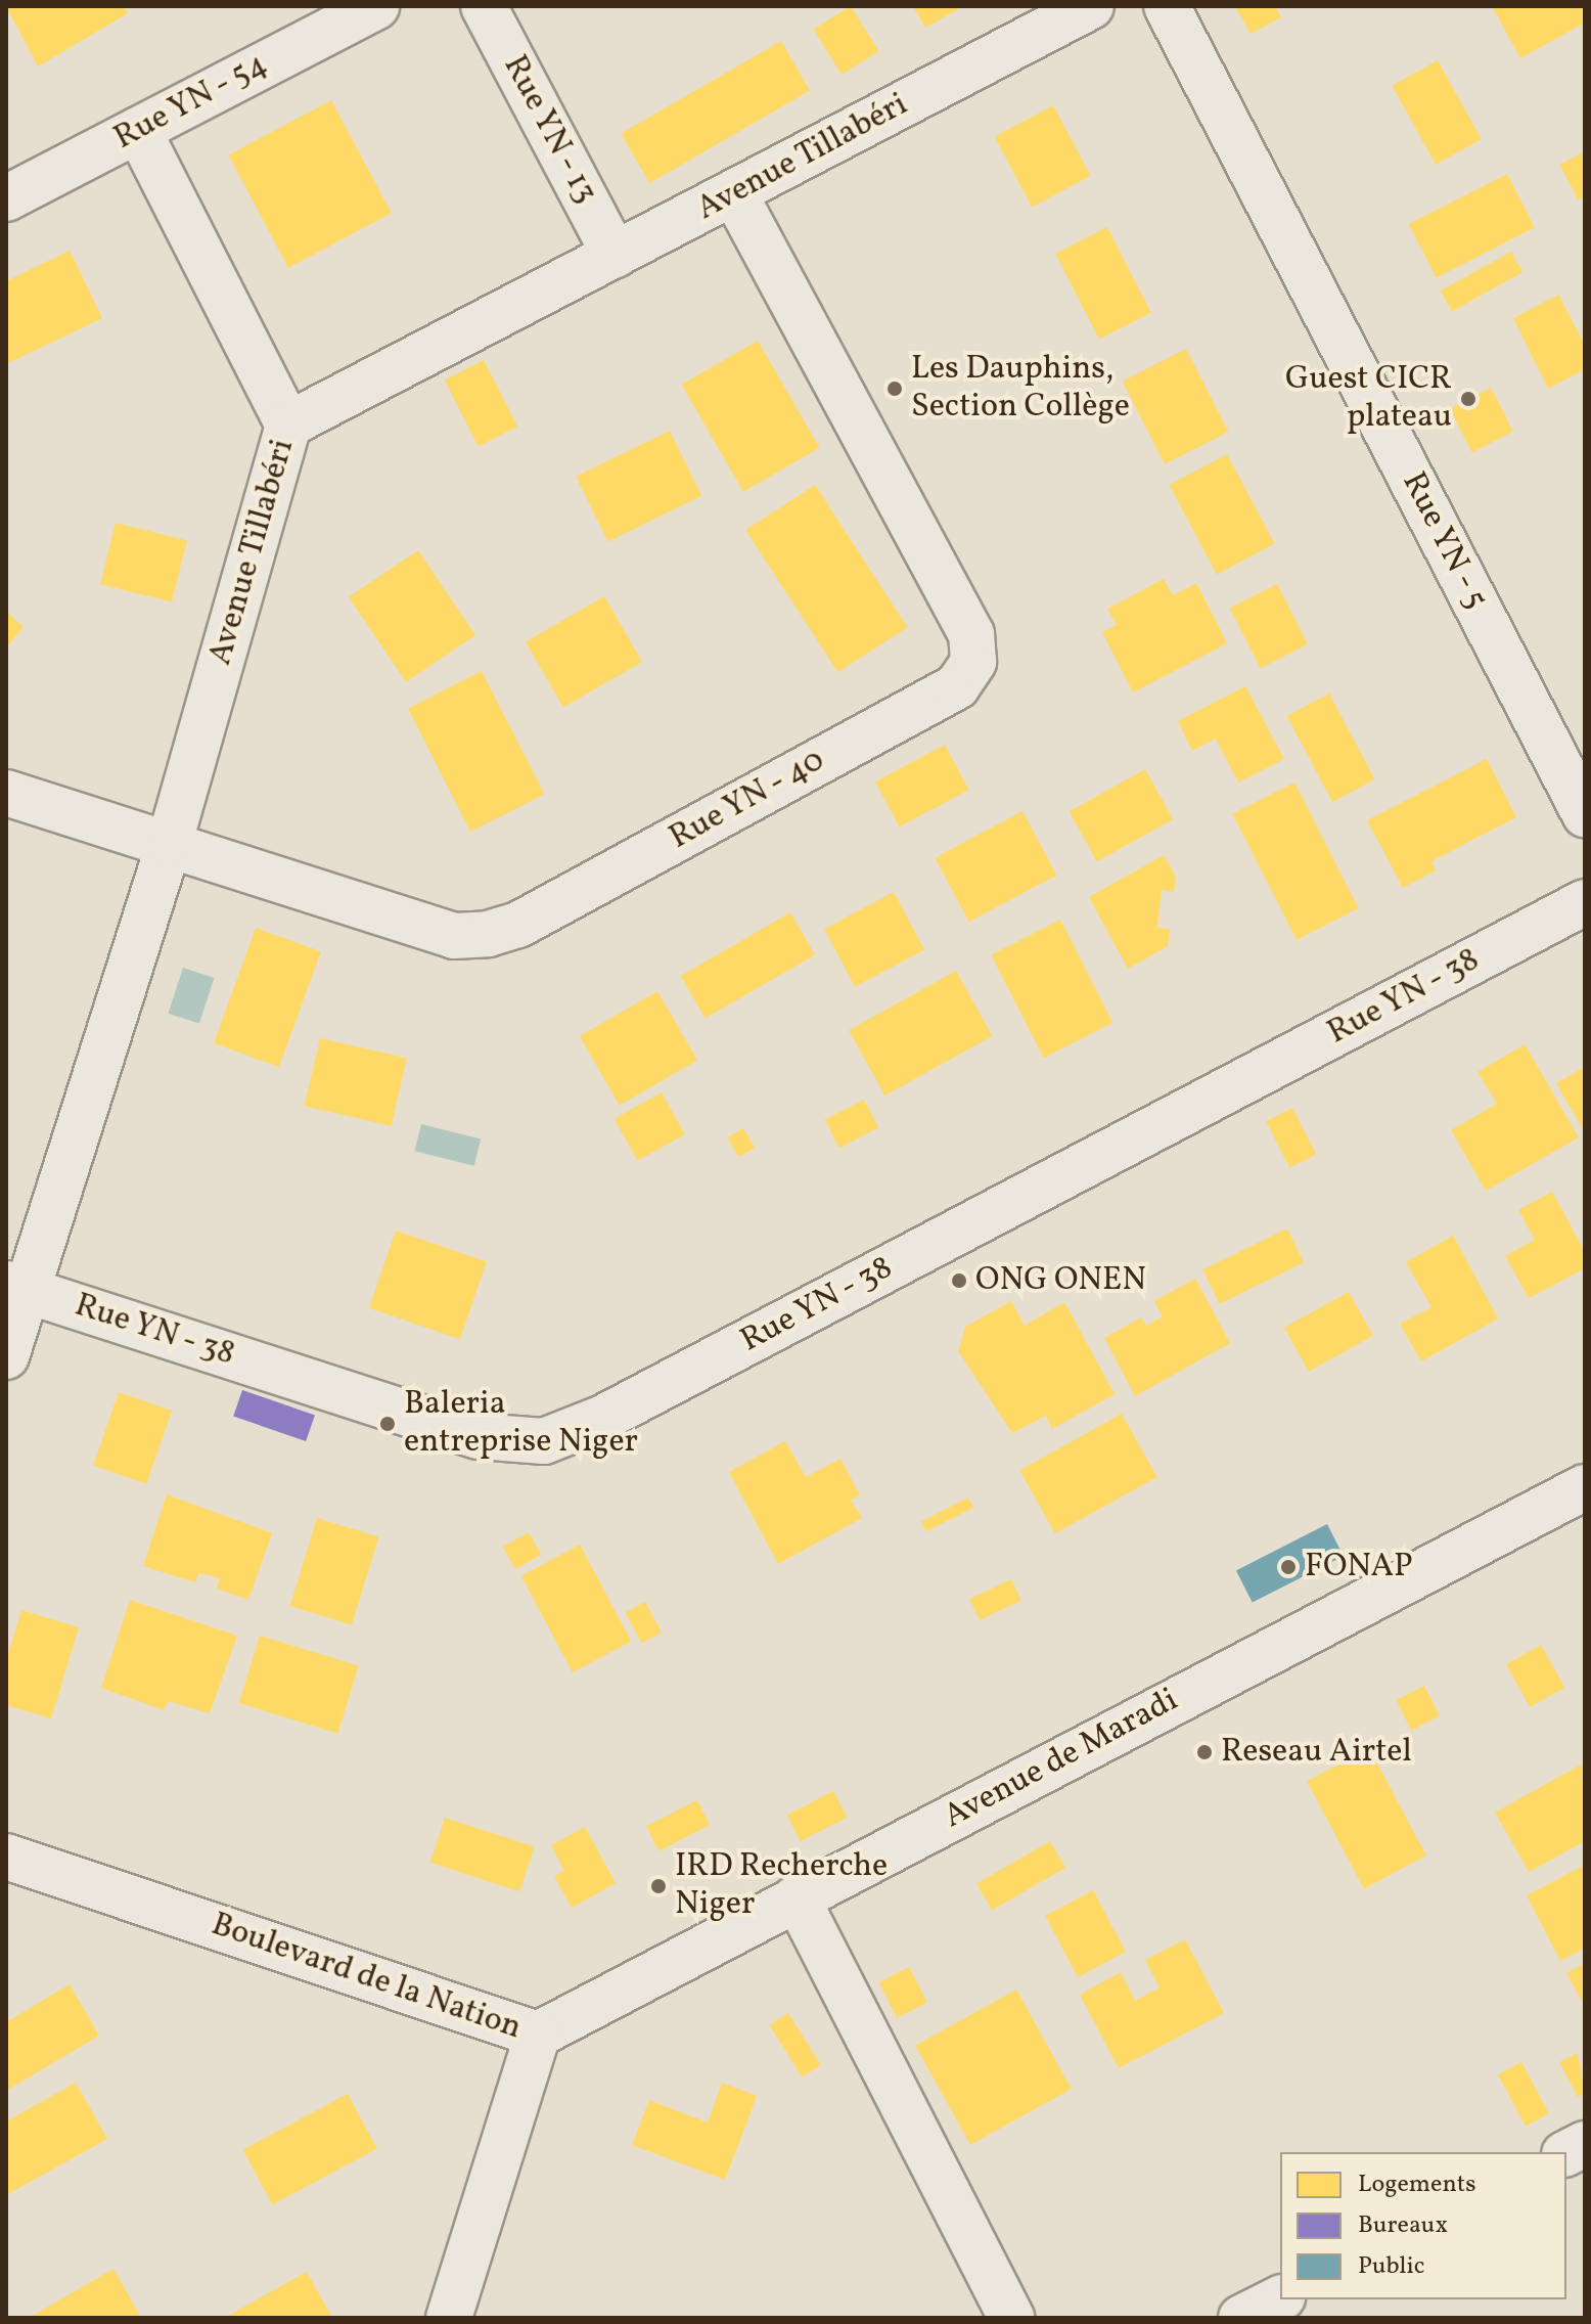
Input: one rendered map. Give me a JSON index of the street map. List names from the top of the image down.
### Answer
{
  "streets": {
    "street": [
      "Rue YN - 54",
      "Rue YN - 13",
      "Avenue Tillabéri",
      "Rue YN - 5",
      "Rue YN - 40",
      "Rue YN - 38",
      "Avenue de Maradi",
      "Boulevard de la Nation"
    ]
  },
  "crossings": [
    ["Rue YN - 13", "Avenue Tillabéri"],
    ["Avenue Tillabéri", "Rue YN - 40"],
    ["Avenue Tillabéri", "Rue YN - 38"],
    ["Avenue de Maradi", "Boulevard de la Nation"]
  ],
  "places": [
    "Les Dauphins, Section Collège",
    "Guest CICR plateau",
    "ONG ONEN",
    "Baleria entreprise Niger",
    "FONAP",
    "Reseau Airtel",
    "IRD Recherche Niger"
  ],
  "legend": ["Logements", "Bureaux", "Public"]
}
